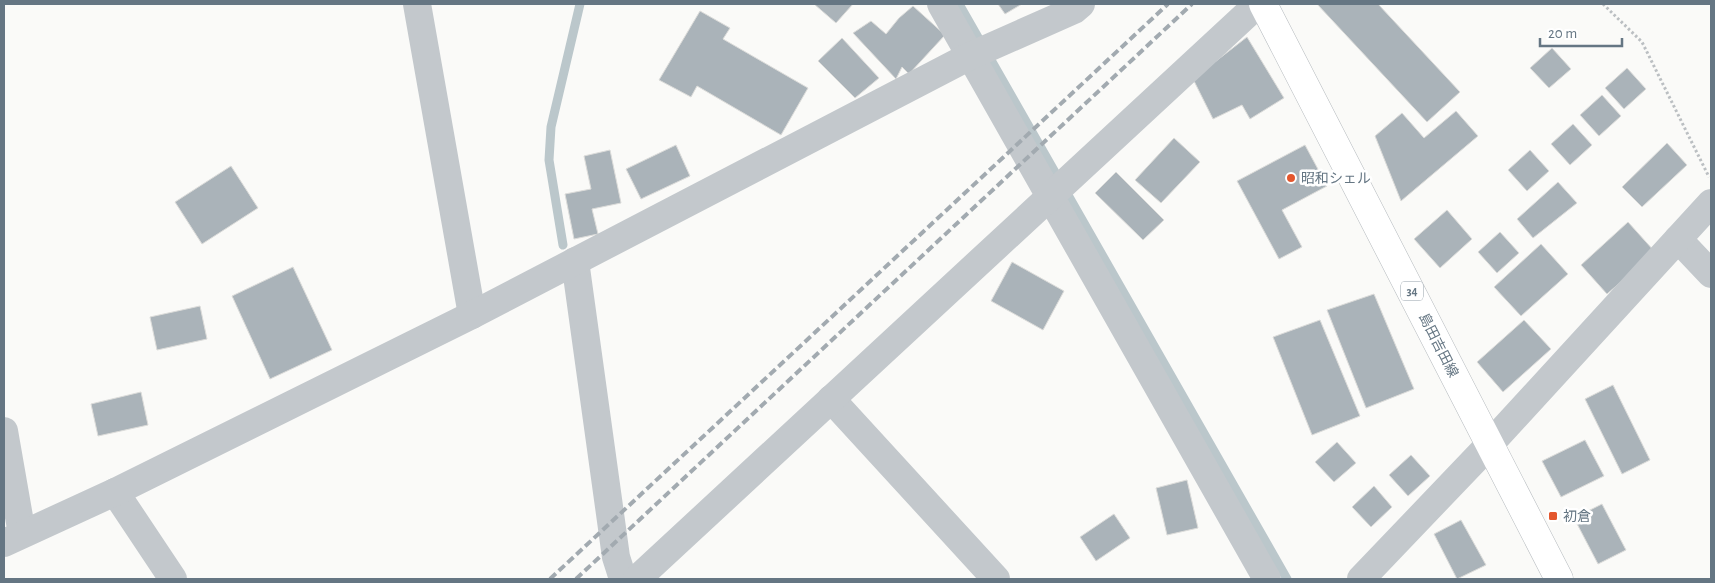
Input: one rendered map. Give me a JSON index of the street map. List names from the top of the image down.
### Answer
{
  "streets": {
    "main road": ["34", "島田吉田線"]
  },
  "places": {
    "other": ["昭和シェル"],
    "transit": ["初倉"]
  },
  "scale_bar": "20 m"
}
